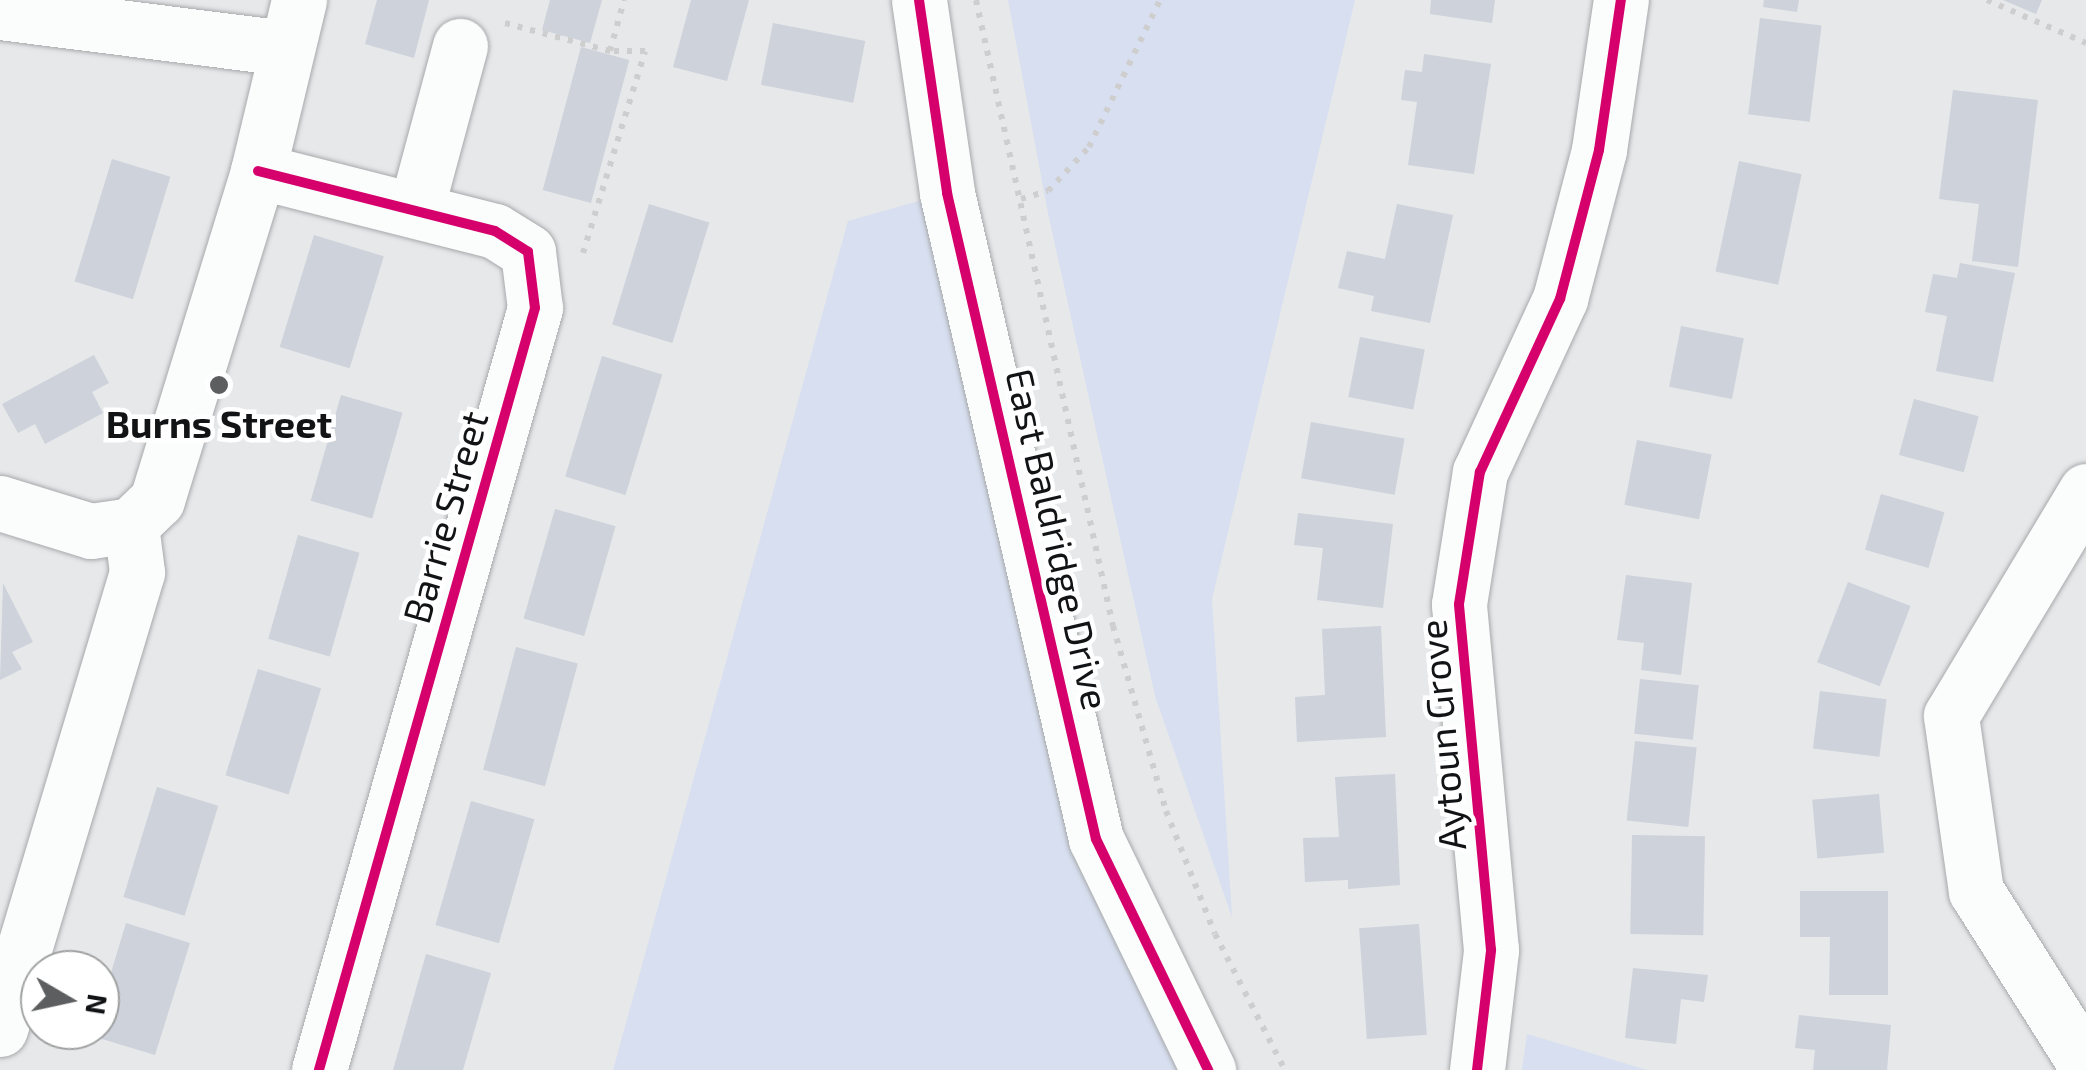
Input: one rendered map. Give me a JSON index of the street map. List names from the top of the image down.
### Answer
{
  "streets": {
    "street": ["Barrie Street", "East Baldridge Drive", "Aytoun Grove"]
  },
  "places": ["Burns Street"],
  "north": "right"
}
